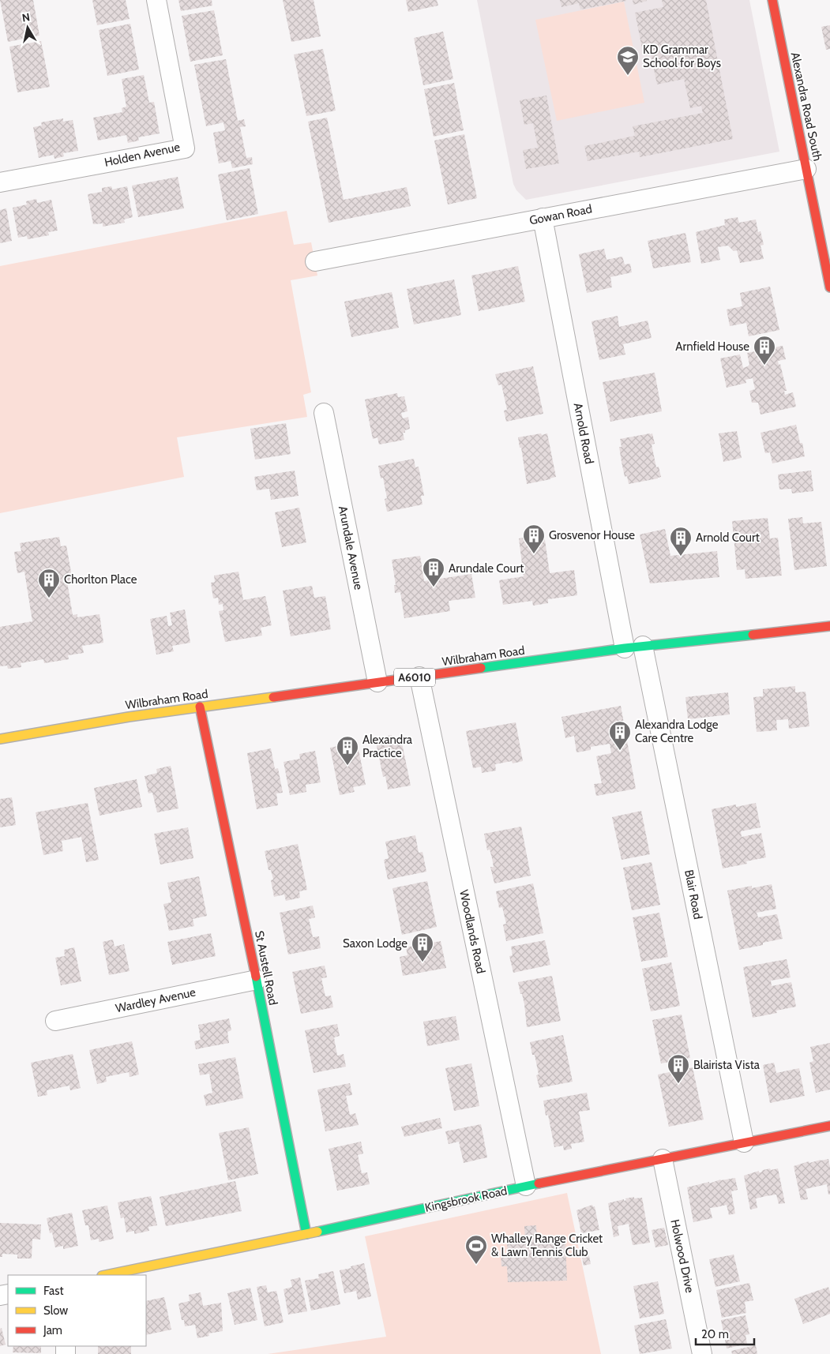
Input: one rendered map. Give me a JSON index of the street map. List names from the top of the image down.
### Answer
{
  "streets": {
    "main road": [
      "Alexandra Road South",
      "Wilbraham Road",
      "A6010",
      "St Austell Road",
      "Kingsbrook Road"
    ],
    "street": [
      "Holden Avenue",
      "Gowan Road",
      "Arnold Road",
      "Arundale Avenue",
      "Blair Road",
      "Woodlands Road",
      "Wardley Avenue",
      "Holwood Drive"
    ]
  },
  "crossings": [
    ["Alexandra Road South", "Gowan Road"],
    ["Gowan Road", "Arnold Road"],
    ["Arnold Road", "Wilbraham Road"],
    ["Arundale Avenue", "Wilbraham Road"],
    ["Wilbraham Road", "Blair Road"],
    ["Wilbraham Road", "Woodlands Road"],
    ["Wilbraham Road", "St Austell Road"],
    ["Blair Road", "Kingsbrook Road"],
    ["Woodlands Road", "Kingsbrook Road"],
    ["St Austell Road", "Wardley Avenue"],
    ["St Austell Road", "Kingsbrook Road"],
    ["Kingsbrook Road", "Holwood Drive"]
  ],
  "places": {
    "school or university": ["KD Grammar School for Boys"],
    "building": [
      "Arnfield House",
      "Grosvenor House",
      "Arnold Court",
      "Arundale Court",
      "Chorlton Place",
      "Alexandra Lodge Care Centre",
      "Alexandra Practice",
      "Saxon Lodge",
      "Blairista Vista"
    ],
    "sports": ["Whalley Range Cricket & Lawn Tennis Club"]
  },
  "legend": ["Fast", "Slow", "Jam"],
  "scale_bar": "20 m",
  "north": "top"
}
